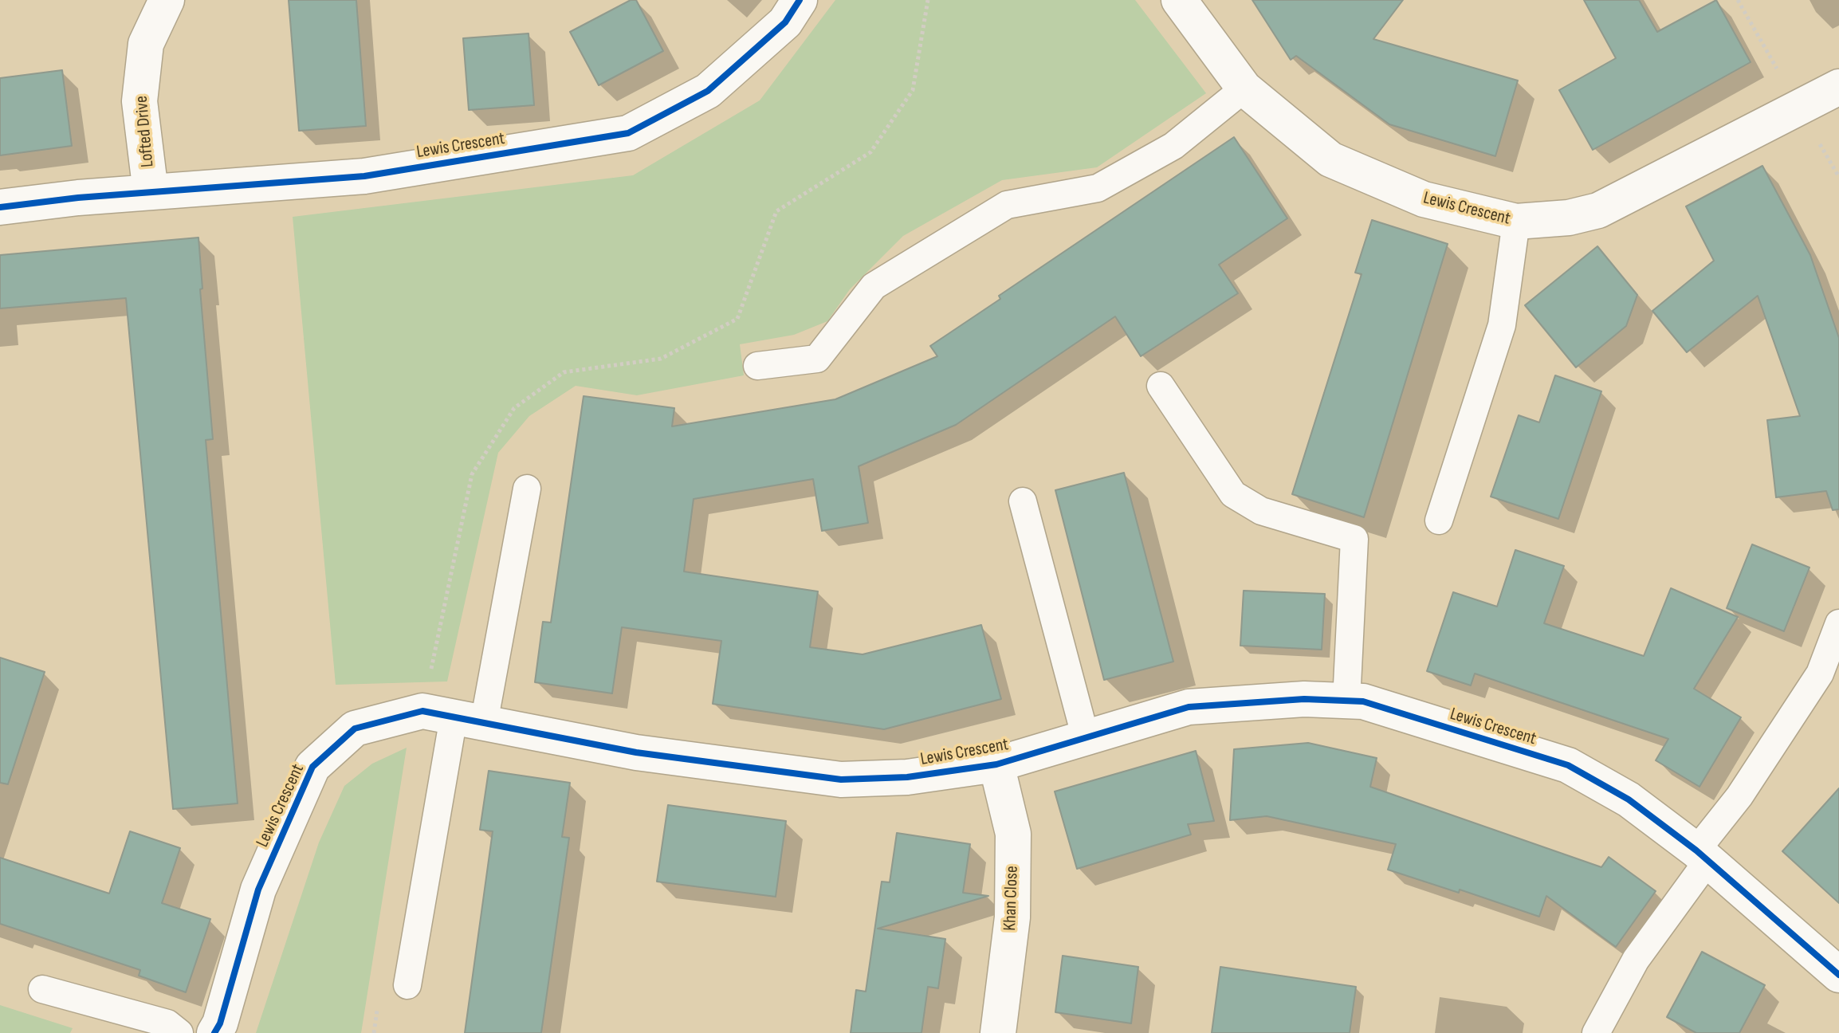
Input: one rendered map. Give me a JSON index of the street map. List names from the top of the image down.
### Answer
{
  "streets": {
    "street": ["Lofted Drive", "Lewis Crescent", "Khan Close"]
  },
  "crossings": [
    ["Lofted Drive", "Lewis Crescent"],
    ["Lewis Crescent", "Khan Close"]
  ]
}
